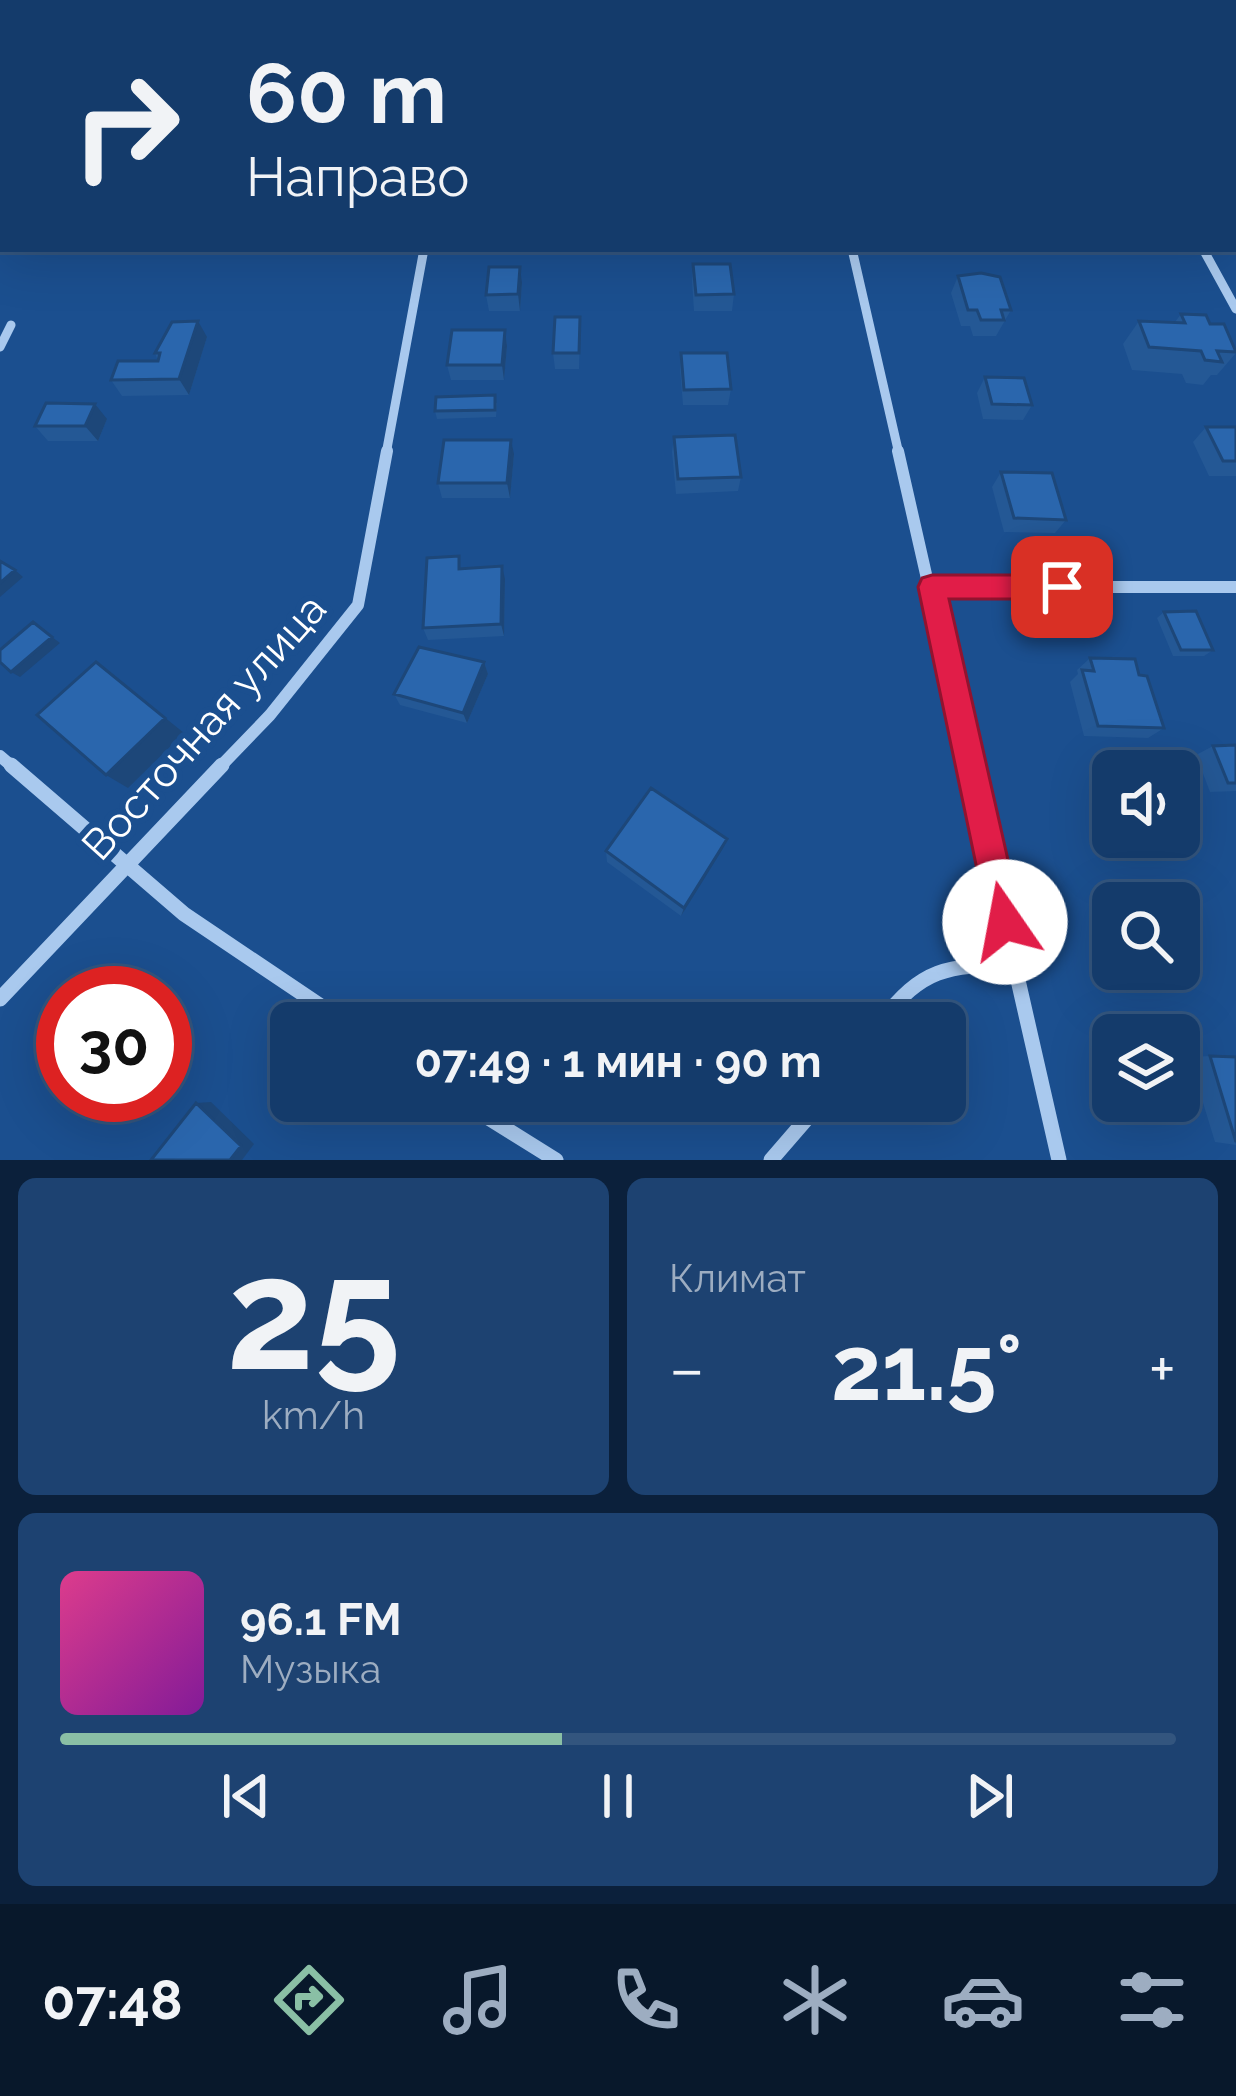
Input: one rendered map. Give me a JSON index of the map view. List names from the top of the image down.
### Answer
{
  "streets": {
    "street": ["Восточная улица"]
  },
  "page": {
    "turn": ["60 m", "Направо"],
    "limit": "30",
    "trip": "07:49 · 1 мин · 90 m",
    "tile": [
      ["25", "km/h"],
      "Климат"
    ],
    "heat": ["−", "21.5°", "+"],
    "song": ["96.1 FM", "Музыка"],
    "tabs": "07:48"
  }
}
